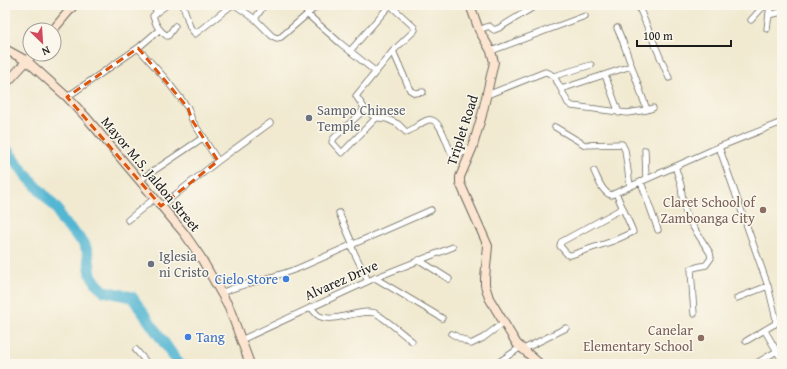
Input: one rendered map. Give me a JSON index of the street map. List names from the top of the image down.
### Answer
{
  "streets": {
    "main road": ["Triplet Road", "Mayor M.S. Jaldon Street"],
    "street": ["Alvarez Drive"]
  },
  "crossings": [
    ["Mayor M.S. Jaldon Street", "Alvarez Drive"]
  ],
  "places": [
    "Sampo Chinese Temple",
    "Claret School of Zamboanga City",
    "Iglesia ni Cristo",
    "Cielo Store",
    "Tang",
    "Canelar Elementary School"
  ],
  "scale_bar": "100 m",
  "north": "bottom right"
}
